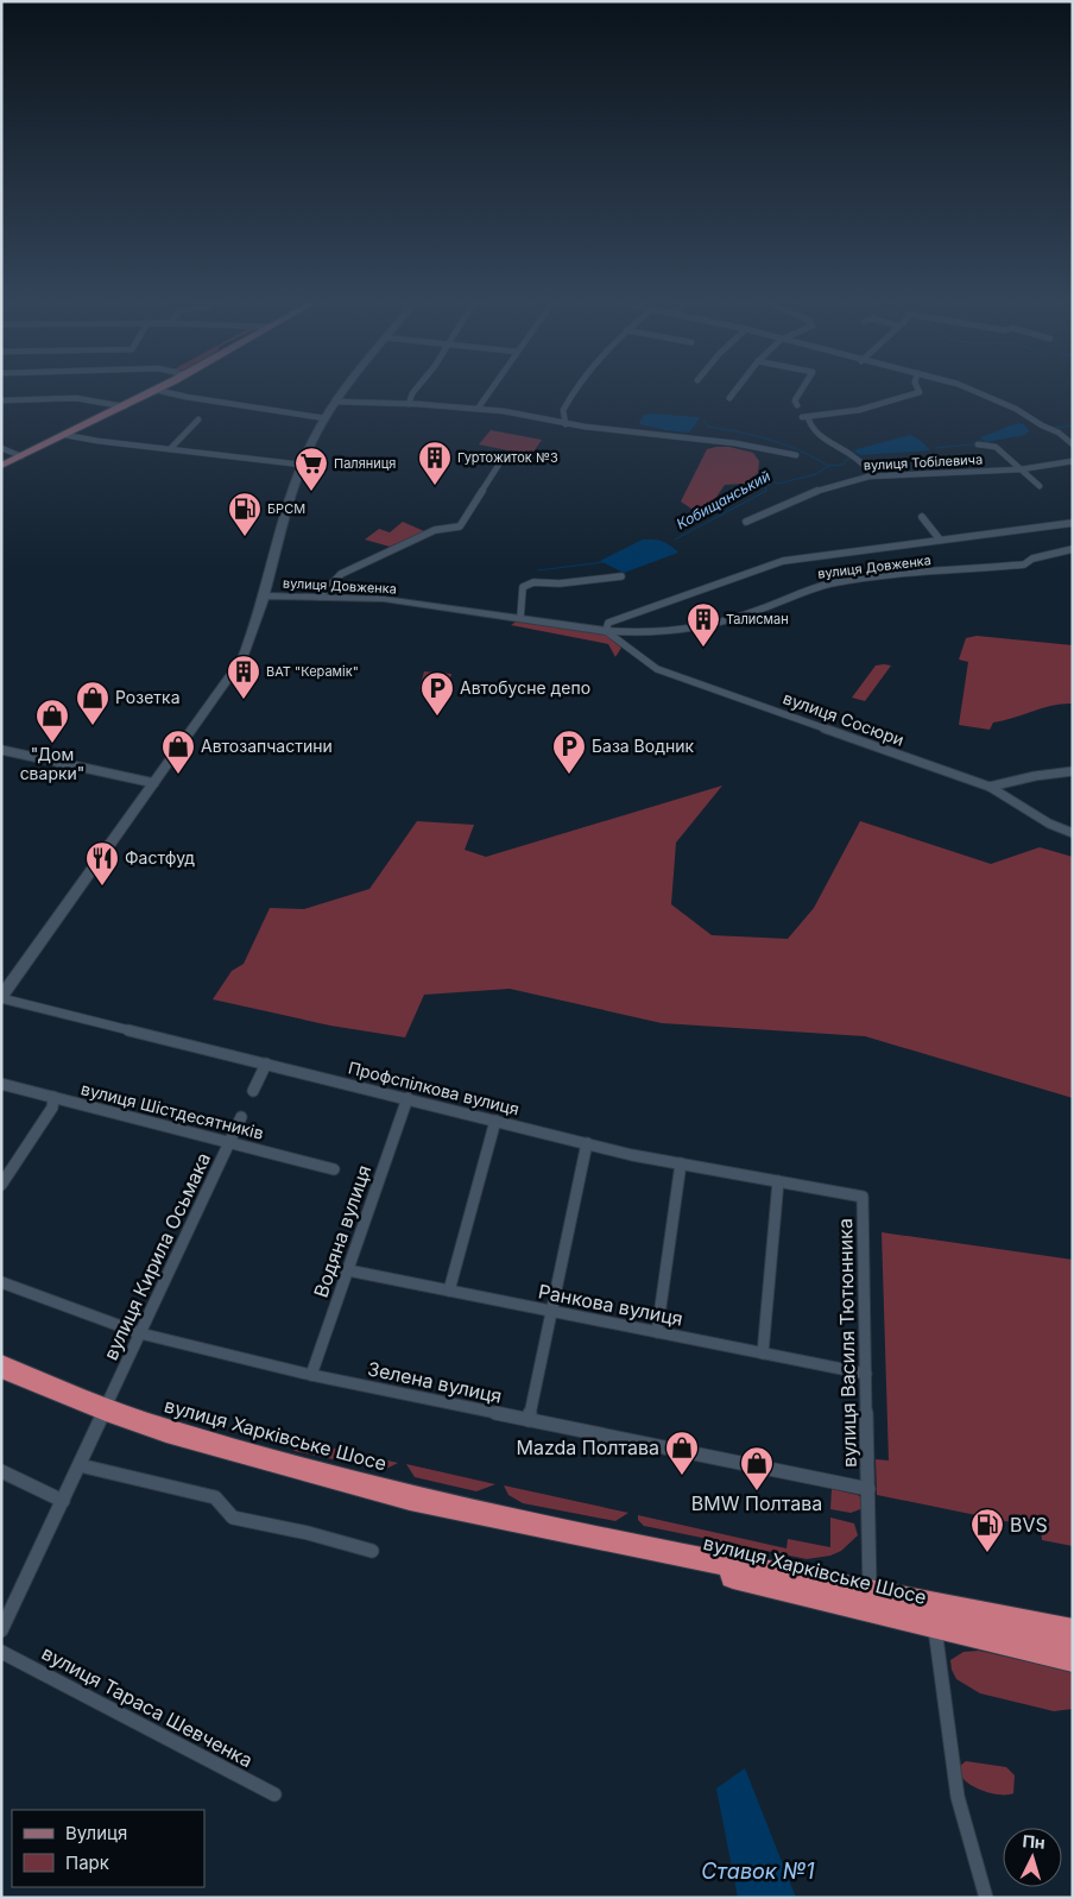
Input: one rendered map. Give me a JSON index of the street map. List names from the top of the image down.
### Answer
{
  "streets": {
    "highway": ["вулиця Харківське Шосе"],
    "main road": ["вулиця Довженка"],
    "street": [
      "вулиця Тобілевича",
      "вулиця Сосюри",
      "Профспілкова вулиця",
      "вулиця Шістдесятників",
      "Водяна вулиця",
      "вулиця Кирила Осьмака",
      "Ранкова вулиця",
      "вулиця Василя Тютюнника",
      "Зелена вулиця",
      "вулиця Тараса Шевченка"
    ]
  },
  "crossings": [
    ["вулиця Довженка", "вулиця Сосюри"],
    ["Профспілкова вулиця", "Водяна вулиця"],
    ["Профспілкова вулиця", "вулиця Василя Тютюнника"],
    ["вулиця Шістдесятників", "вулиця Кирила Осьмака"],
    ["Водяна вулиця", "Ранкова вулиця"],
    ["Водяна вулиця", "Зелена вулиця"],
    ["вулиця Кирила Осьмака", "Зелена вулиця"],
    ["вулиця Кирила Осьмака", "вулиця Харківське Шосе"],
    ["Ранкова вулиця", "вулиця Василя Тютюнника"],
    ["вулиця Василя Тютюнника", "Зелена вулиця"],
    ["вулиця Василя Тютюнника", "вулиця Харківське Шосе"]
  ],
  "water": ["Кобищанський", "Ставок №1"],
  "places": {
    "building": ["Гуртожиток №3", "Талисман", "ВАТ \"Керамік\""],
    "supermarket": ["Паляниця"],
    "fuel station": ["БРСМ", "BVS"],
    "parking": ["Автобусне депо", "База Водник"],
    "shop": [
      "Розетка",
      "\"Дом сварки\"",
      "Автозапчастини",
      "Mazda Полтава",
      "BMW Полтава"
    ],
    "restaurant": ["Фастфуд"]
  },
  "legend": ["Вулиця", "Парк"],
  "north": "top"
}
